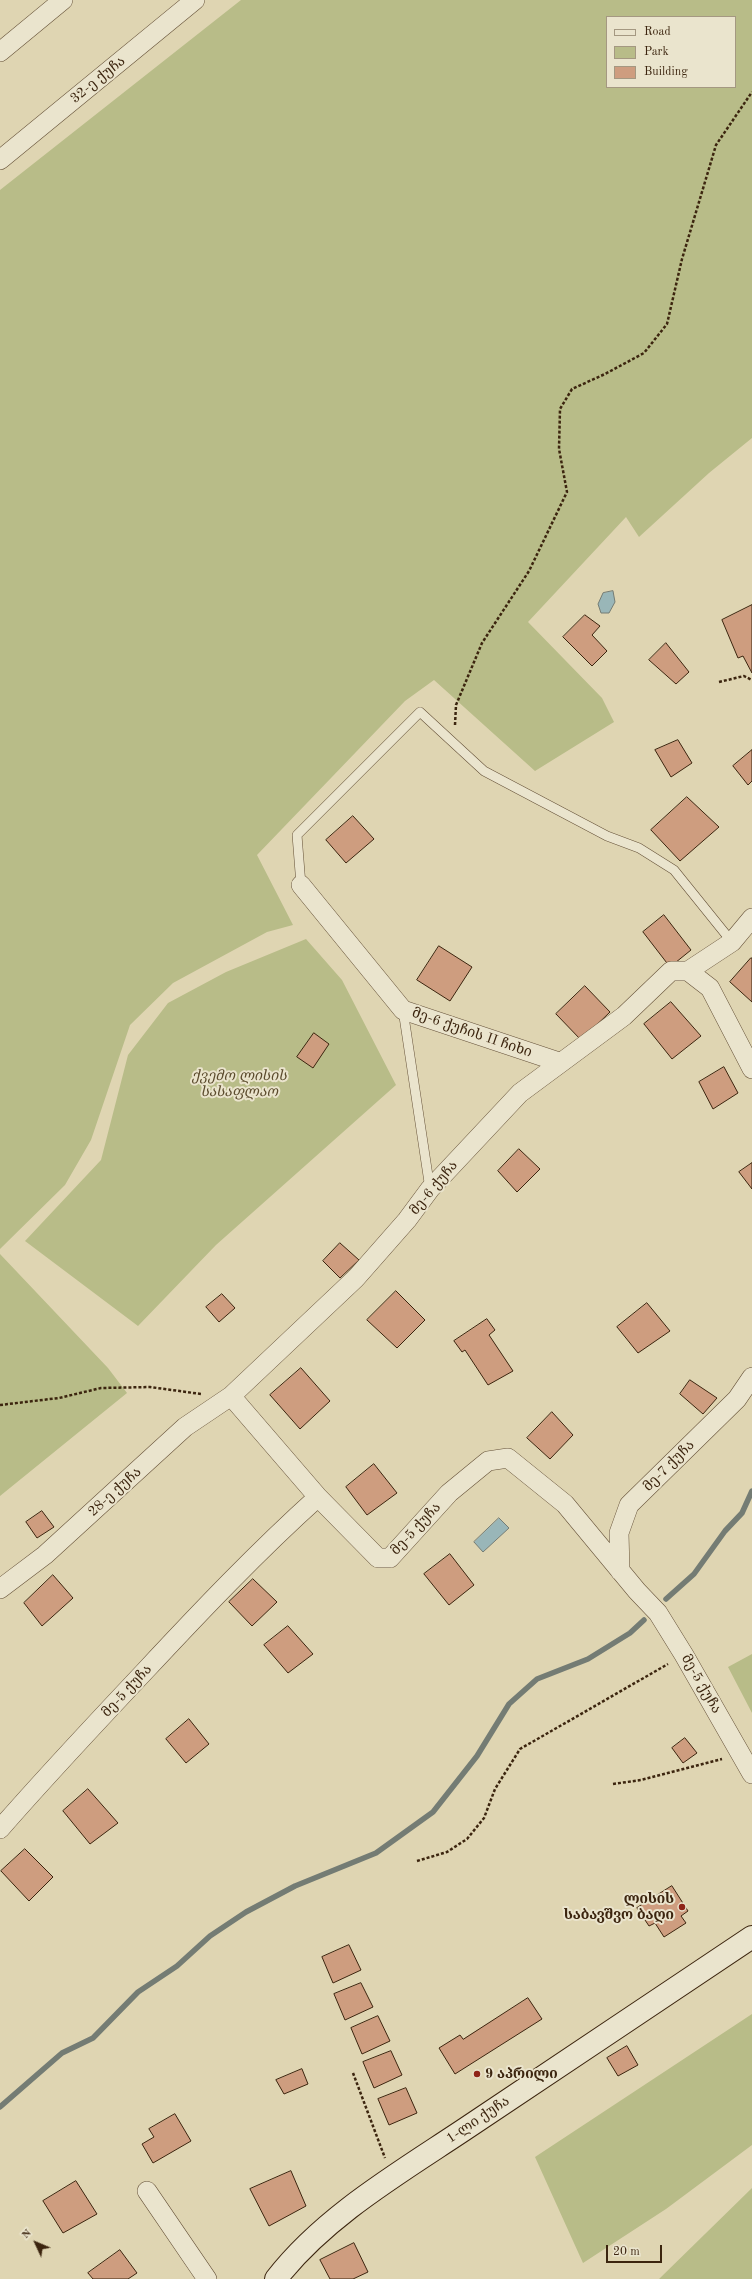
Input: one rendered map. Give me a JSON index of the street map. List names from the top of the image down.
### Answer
{
  "streets": {
    "main road": ["1-ლი ქუჩა"],
    "street": [
      "32-ე ქუჩა",
      "მე-6 ქუჩის II ჩიხი",
      "მე-6 ქუჩა",
      "მე-7 ქუჩა",
      "28-ე ქუჩა",
      "მე-5 ქუჩა"
    ]
  },
  "crossings": [
    ["მე-6 ქუჩის II ჩიხი", "მე-6 ქუჩა"],
    ["მე-6 ქუჩა", "28-ე ქუჩა"],
    ["მე-7 ქუჩა", "მე-5 ქუჩა"]
  ],
  "parks": ["ქვემო ლისის სასაფლაო"],
  "places": ["ლისის საბავშვო ბაღი", "9 აპრილი"],
  "legend": ["Road", "Park", "Building"],
  "scale_bar": "20 m",
  "north": "top left"
}
